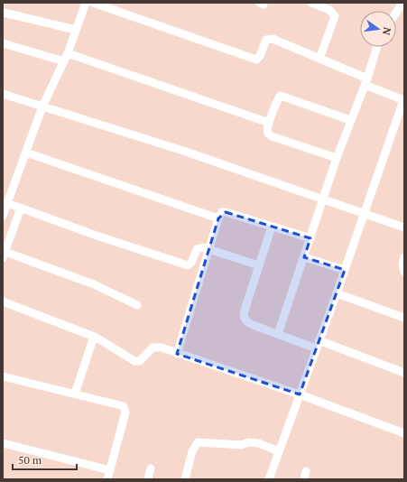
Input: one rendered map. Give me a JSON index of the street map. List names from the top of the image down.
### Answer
{
  "scale_bar": "50 m",
  "north": "right"
}
